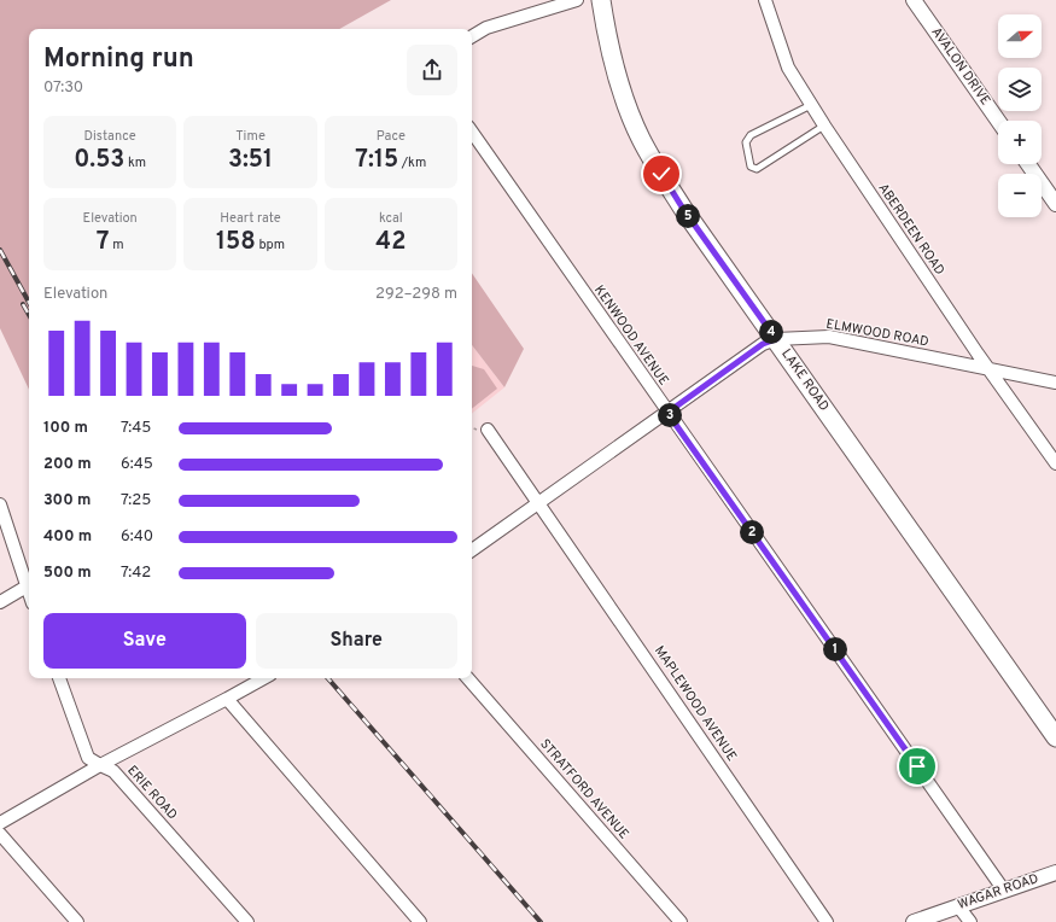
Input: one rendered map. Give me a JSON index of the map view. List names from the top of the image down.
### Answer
{
  "streets": {
    "main road": ["LAKE ROAD"],
    "street": [
      "AVALON DRIVE",
      "ABERDEEN ROAD",
      "ELMWOOD ROAD",
      "KENWOOD AVENUE",
      "MAPLEWOOD AVENUE",
      "STRATFORD AVENUE",
      "ERIE ROAD",
      "WAGAR ROAD"
    ]
  },
  "crossings": [
    ["ABERDEEN ROAD", "ELMWOOD ROAD"],
    ["ELMWOOD ROAD", "KENWOOD AVENUE"],
    ["ELMWOOD ROAD", "LAKE ROAD"],
    ["ELMWOOD ROAD", "MAPLEWOOD AVENUE"],
    ["KENWOOD AVENUE", "WAGAR ROAD"]
  ],
  "north": "right",
  "page": {
    "map_buttons": ["+", "−"],
    "heading": ["Morning run", "07:30"],
    "stats": [
      ["Distance", "0.53 km"],
      ["Time", "3:51"],
      ["Pace", "7:15 /km"],
      ["Elevation", "7 m"],
      ["Heart rate", "158 bpm"],
      ["kcal", "42"]
    ],
    "pins": [
      "5",
      "4",
      "3",
      "2",
      "1"
    ],
    "chart": ["Elevation", "292–298 m"],
    "list": [
      {
        "name": "100 m",
        "note": "7:45"
      },
      {
        "name": "200 m",
        "note": "6:45"
      },
      {
        "name": "300 m",
        "note": "7:25"
      },
      {
        "name": "400 m",
        "note": "6:40"
      },
      {
        "name": "500 m",
        "note": "7:42"
      }
    ],
    "buttons": ["Save", "Share"]
  }
}
